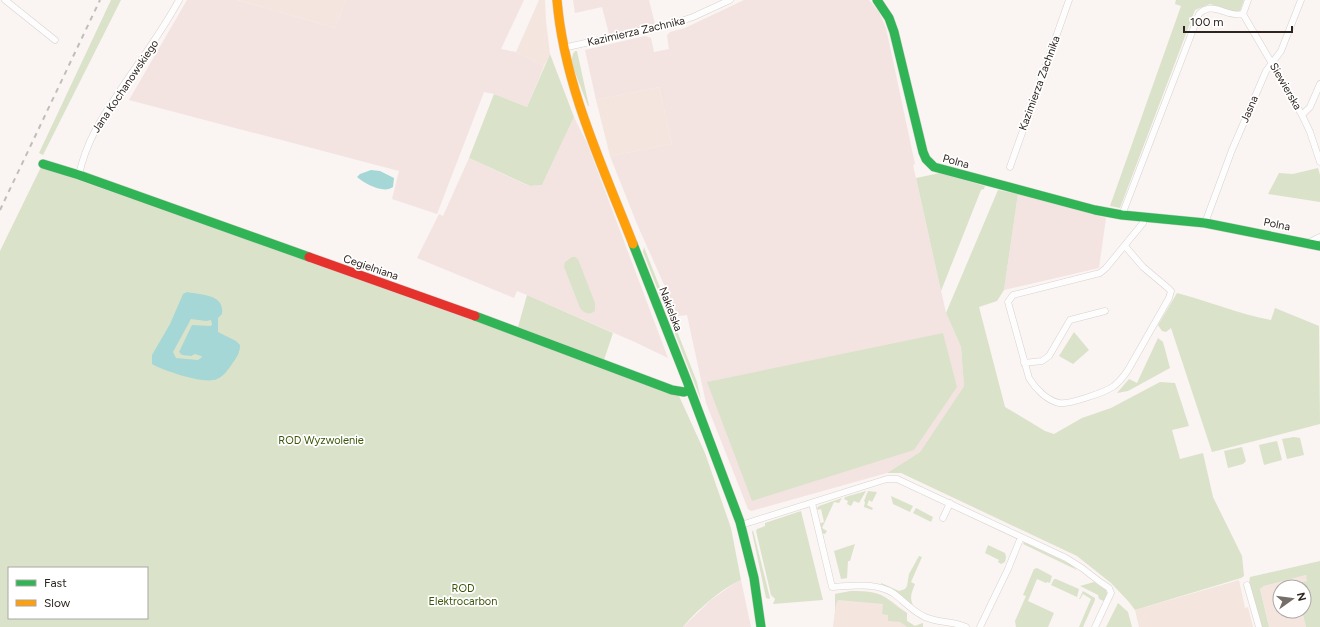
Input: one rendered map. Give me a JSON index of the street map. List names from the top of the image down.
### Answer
{
  "streets": {
    "street": [
      "Kazimierza Zachnika",
      "Jana Kochanowskiego",
      "Siewierska",
      "Jasna",
      "Polna",
      "Cegielniana",
      "Nakielska"
    ]
  },
  "crossings": [
    ["Kazimierza Zachnika", "Nakielska"],
    ["Jana Kochanowskiego", "Cegielniana"],
    ["Siewierska", "Jasna"],
    ["Jasna", "Polna"],
    ["Cegielniana", "Nakielska"]
  ],
  "parks": ["ROD Wyzwolenie", "ROD Elektrocarbon"],
  "legend": ["Fast", "Slow"],
  "scale_bar": "100 m",
  "north": "right"
}
